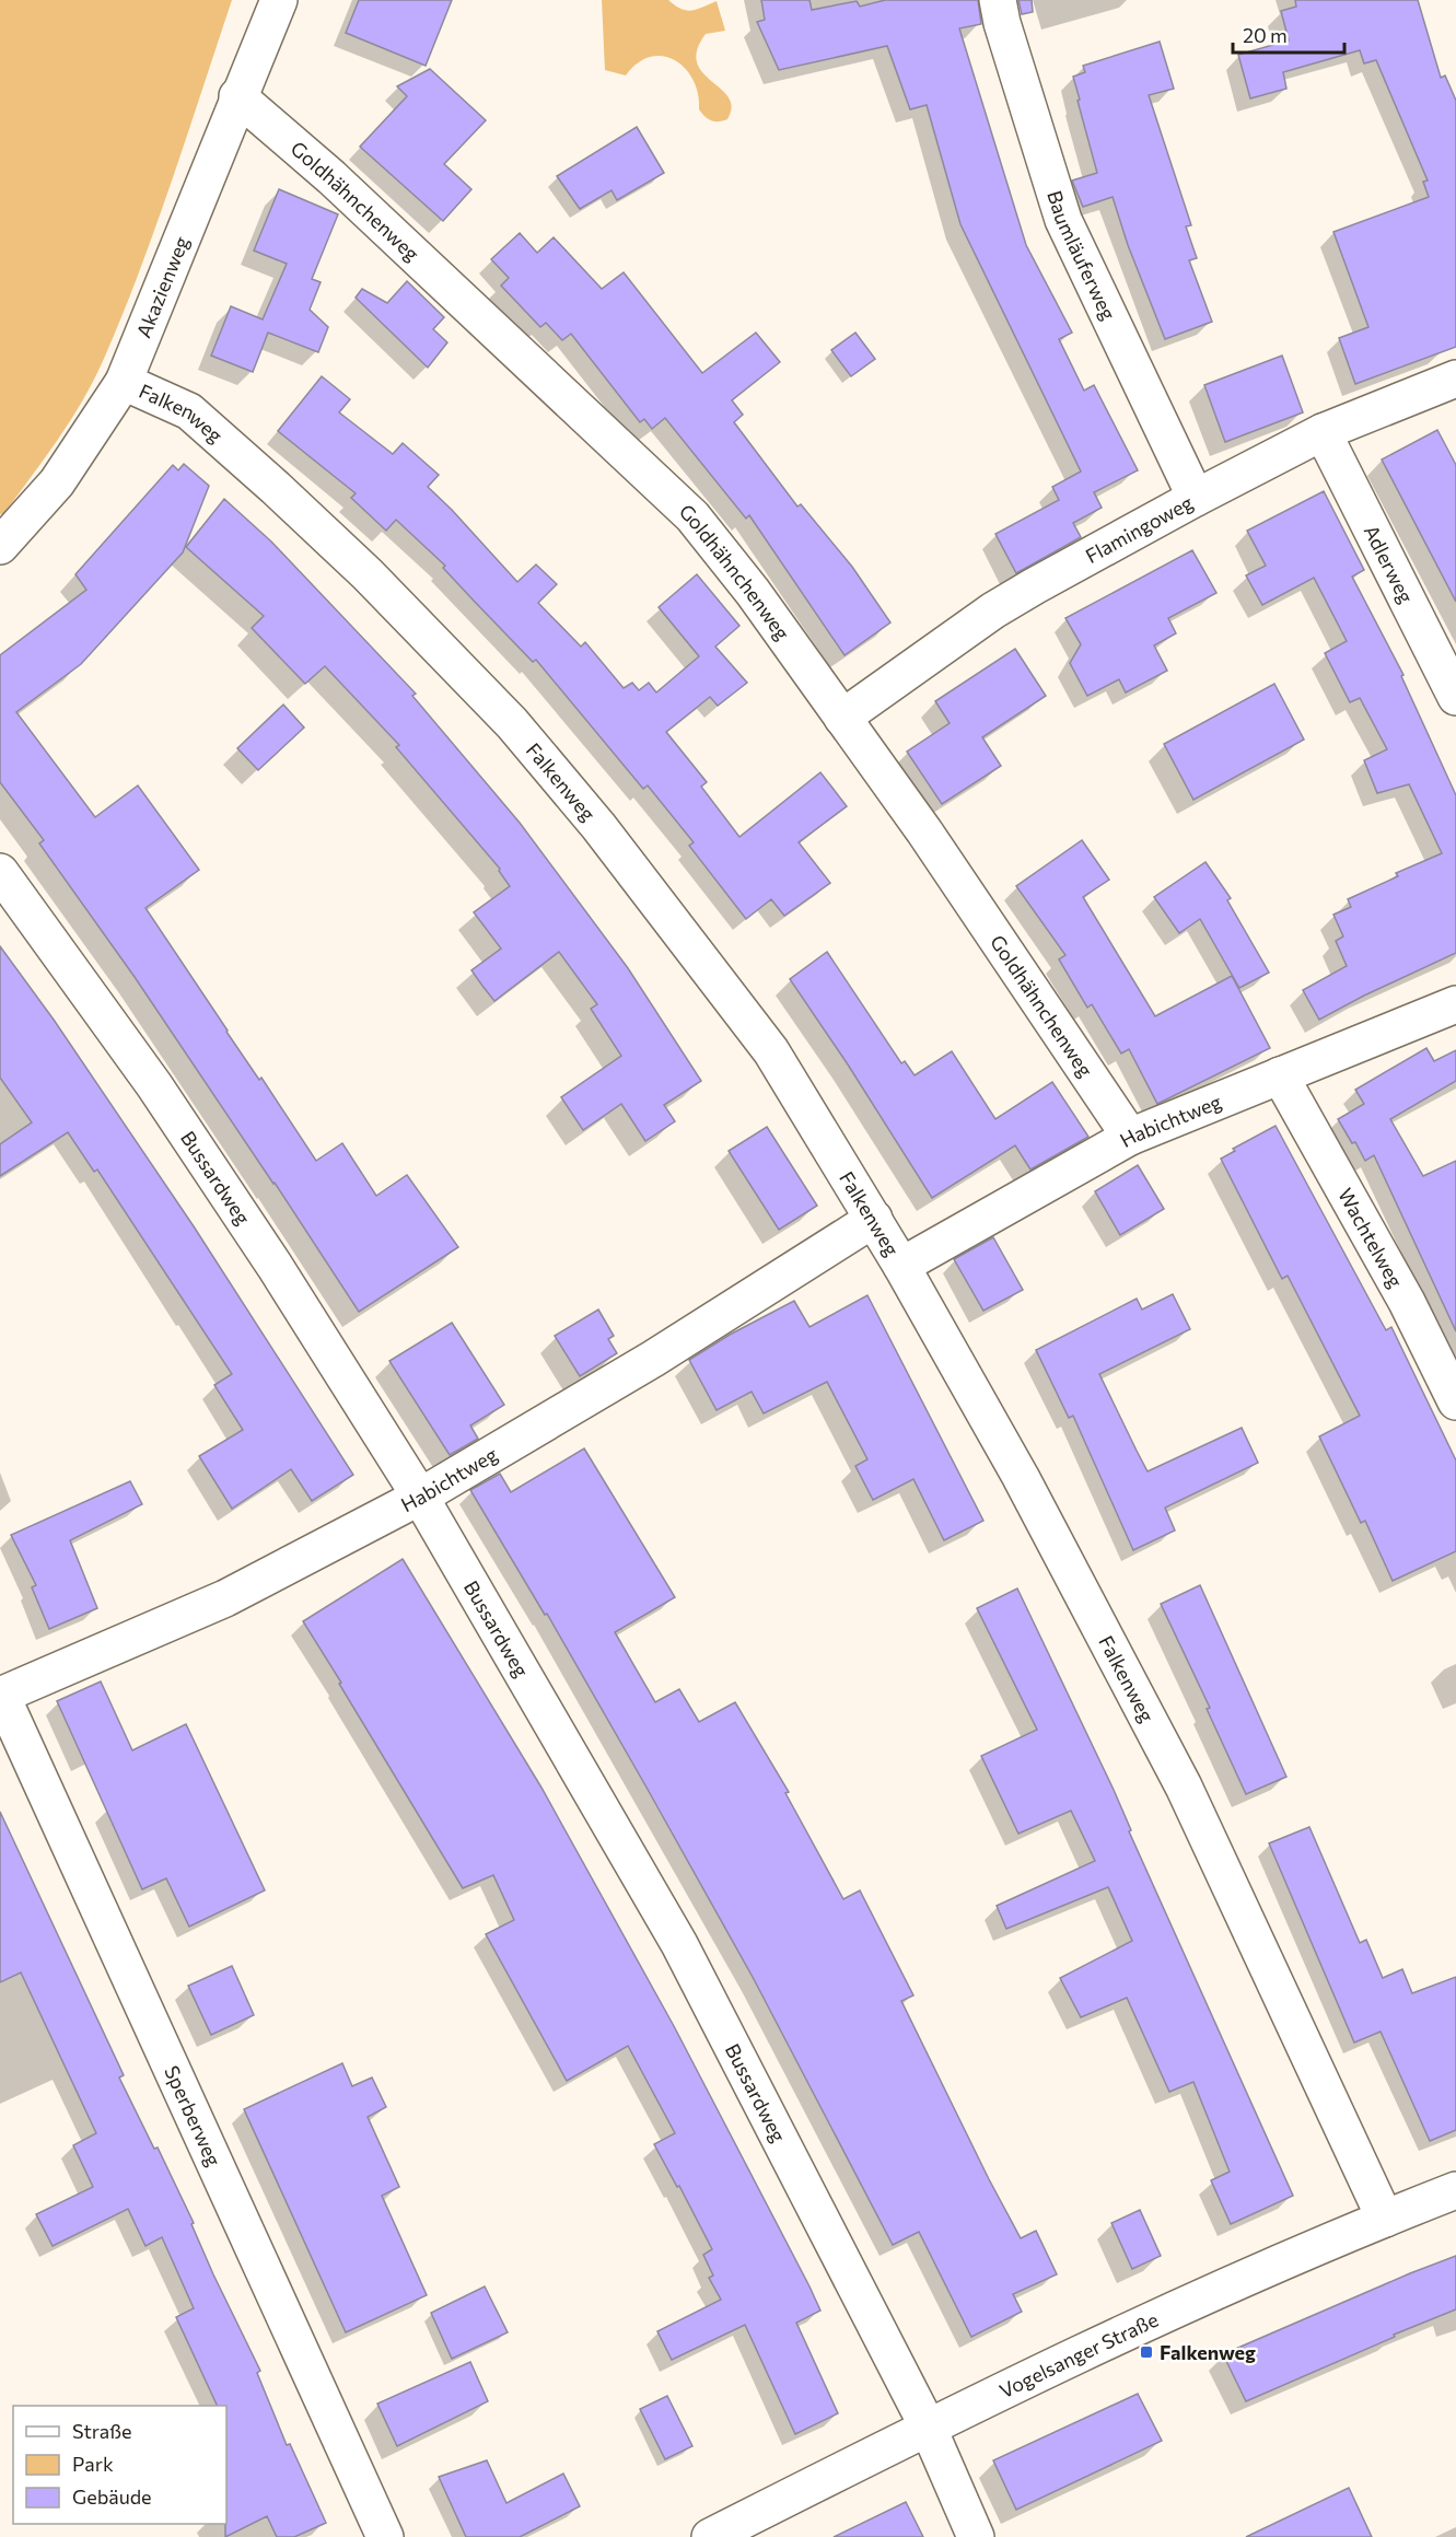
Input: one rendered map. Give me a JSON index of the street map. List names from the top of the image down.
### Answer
{
  "streets": {
    "street": [
      "Goldhähnchenweg",
      "Baumläuferweg",
      "Akazienweg",
      "Falkenweg",
      "Flamingoweg",
      "Adlerweg",
      "Habichtweg",
      "Bussardweg",
      "Wachtelweg",
      "Sperberweg",
      "Vogelsanger Straße"
    ]
  },
  "crossings": [
    ["Goldhähnchenweg", "Akazienweg"],
    ["Goldhähnchenweg", "Flamingoweg"],
    ["Goldhähnchenweg", "Habichtweg"],
    ["Baumläuferweg", "Flamingoweg"],
    ["Akazienweg", "Falkenweg"],
    ["Falkenweg", "Habichtweg"],
    ["Falkenweg", "Vogelsanger Straße"],
    ["Flamingoweg", "Adlerweg"],
    ["Habichtweg", "Bussardweg"],
    ["Habichtweg", "Wachtelweg"],
    ["Habichtweg", "Sperberweg"],
    ["Bussardweg", "Vogelsanger Straße"]
  ],
  "places": {
    "transit": ["Falkenweg"]
  },
  "legend": ["Straße", "Park", "Gebäude"],
  "scale_bar": "20 m"
}
